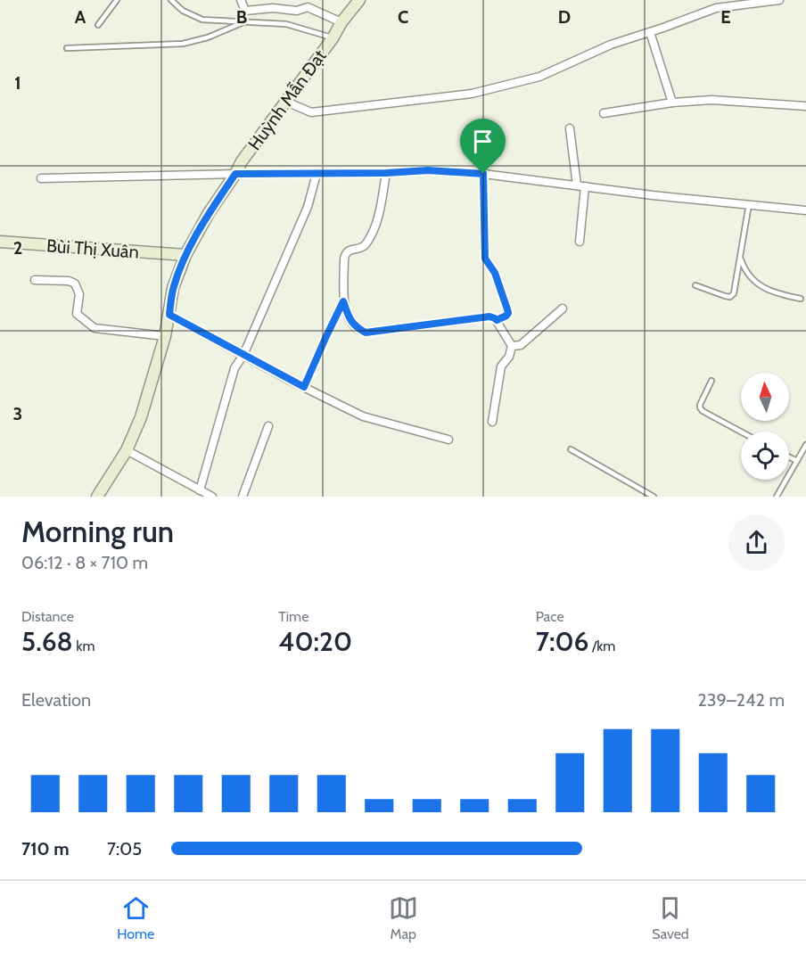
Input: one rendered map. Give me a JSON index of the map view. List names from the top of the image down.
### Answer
{
  "streets": {
    "main road": ["Huỳnh Mẫn Đạt", "Bùi Thị Xuân"]
  },
  "crossings": [
    ["Huỳnh Mẫn Đạt", "Bùi Thị Xuân"]
  ],
  "north": "top",
  "page": {
    "heading": ["Morning run", "06:12 · 8 × 710 m"],
    "stats": [
      ["Distance", "5.68 km"],
      ["Time", "40:20"],
      ["Pace", "7:06 /km"]
    ],
    "chart": ["Elevation", "239–242 m"],
    "list": [
      {
        "name": "710 m",
        "note": "7:05"
      }
    ],
    "tabs": ["Home", "Map", "Saved"]
  },
  "grid": {
    "columns": [
      "A",
      "B",
      "C",
      "D",
      "E"
    ],
    "rows": ["1", "2", "3"]
  }
}
